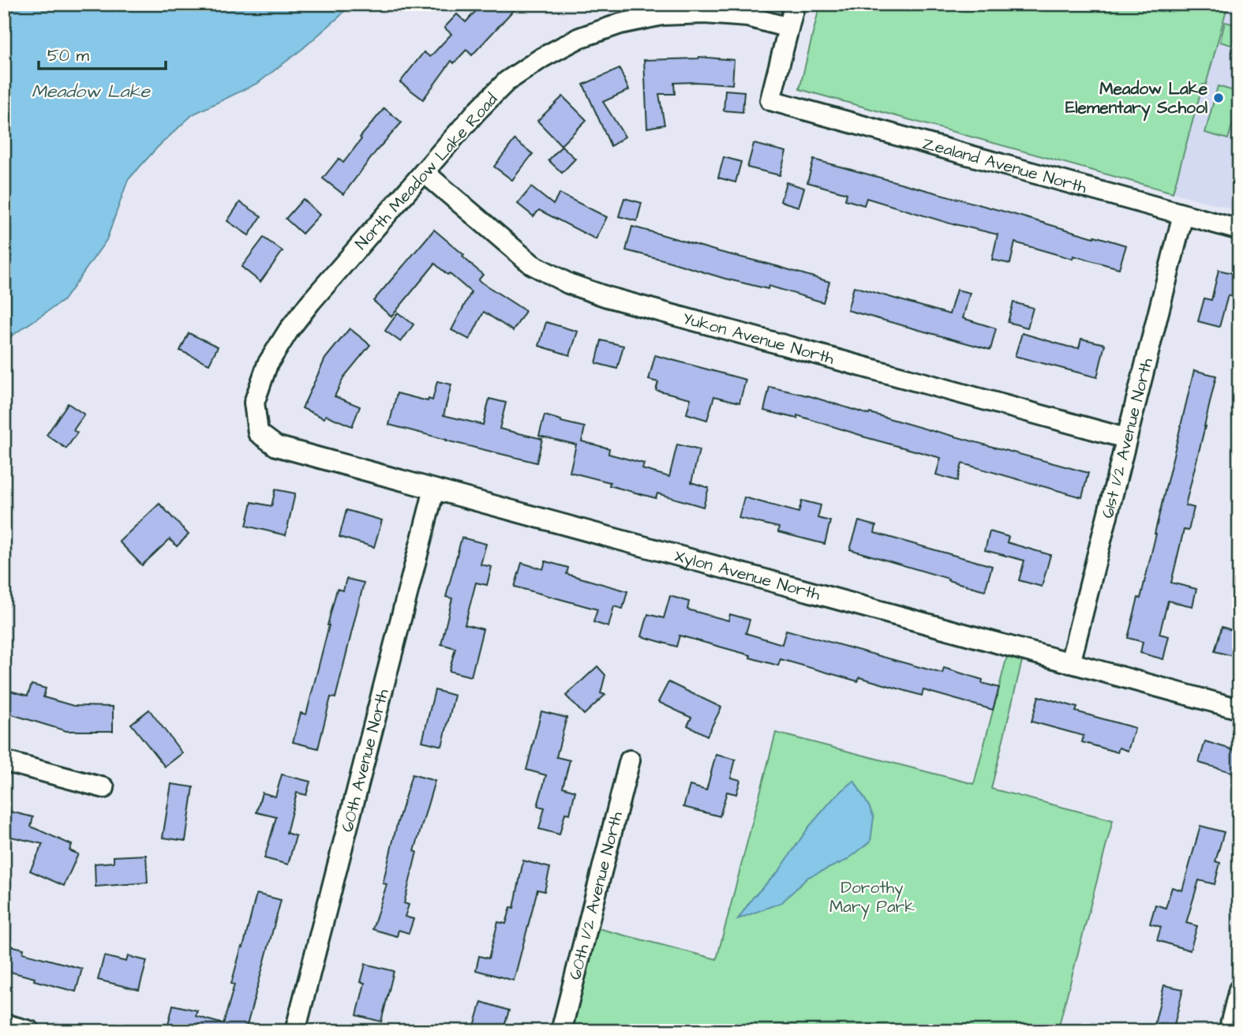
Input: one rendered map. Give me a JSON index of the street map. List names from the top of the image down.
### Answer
{
  "streets": {
    "street": [
      "Zealand Avenue North",
      "North Meadow Lake Road",
      "Yukon Avenue North",
      "61st 1/2 Avenue North",
      "Xylon Avenue North",
      "60th Avenue North",
      "60th 1/2 Avenue North"
    ]
  },
  "crossings": [
    ["Zealand Avenue North", "North Meadow Lake Road"],
    ["Zealand Avenue North", "61st 1/2 Avenue North"],
    ["North Meadow Lake Road", "Yukon Avenue North"],
    ["North Meadow Lake Road", "Xylon Avenue North"],
    ["Yukon Avenue North", "61st 1/2 Avenue North"],
    ["61st 1/2 Avenue North", "Xylon Avenue North"],
    ["Xylon Avenue North", "60th Avenue North"]
  ],
  "water": ["Meadow Lake"],
  "parks": ["Dorothy Mary Park"],
  "places": ["Meadow Lake Elementary School"],
  "scale_bar": "50 m"
}
